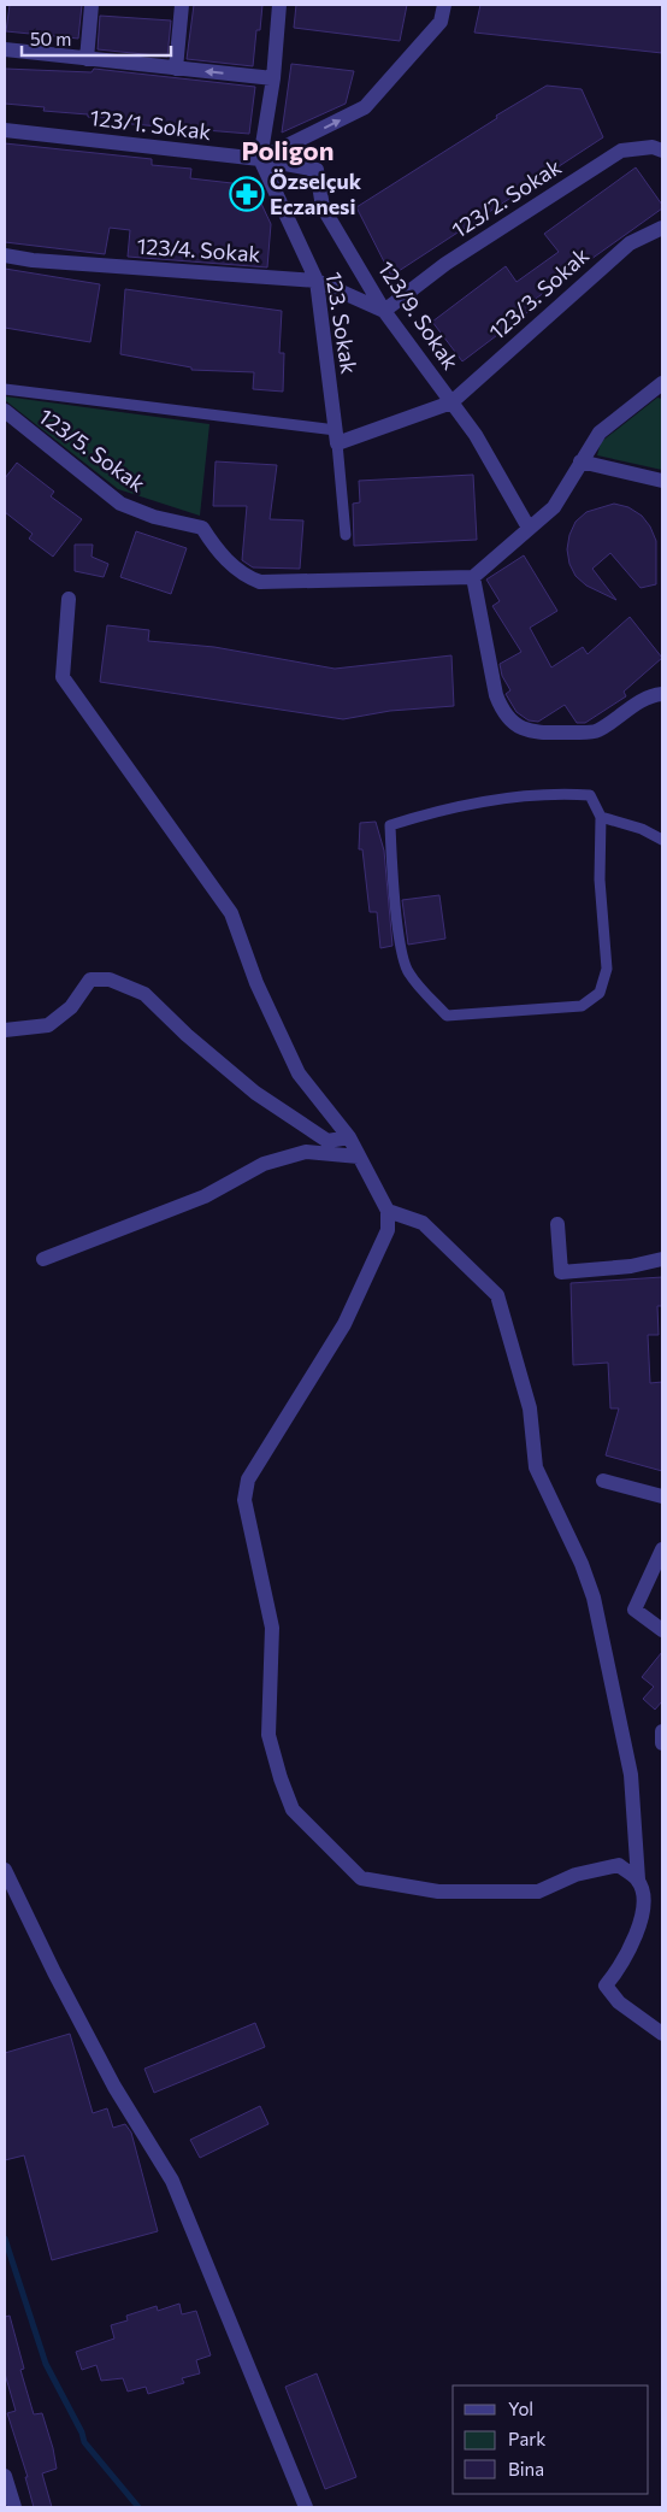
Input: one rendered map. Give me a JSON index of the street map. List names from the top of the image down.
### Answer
{
  "streets": {
    "street": [
      "123/1. Sokak",
      "123/2. Sokak",
      "123/4. Sokak",
      "123/3. Sokak",
      "123/9. Sokak",
      "123. Sokak",
      "123/5. Sokak"
    ]
  },
  "crossings": [
    ["123/1. Sokak", "123/9. Sokak"],
    ["123/1. Sokak", "123. Sokak"],
    ["123/2. Sokak", "123/4. Sokak"],
    ["123/2. Sokak", "123/9. Sokak"],
    ["123/4. Sokak", "123/9. Sokak"],
    ["123/4. Sokak", "123. Sokak"],
    ["123/3. Sokak", "123/9. Sokak"],
    ["123/9. Sokak", "123. Sokak"]
  ],
  "districts": ["Poligon"],
  "places": {
    "pharmacy": ["Özselçuk Eczanesi"]
  },
  "legend": ["Yol", "Park", "Bina"],
  "scale_bar": "50 m"
}
